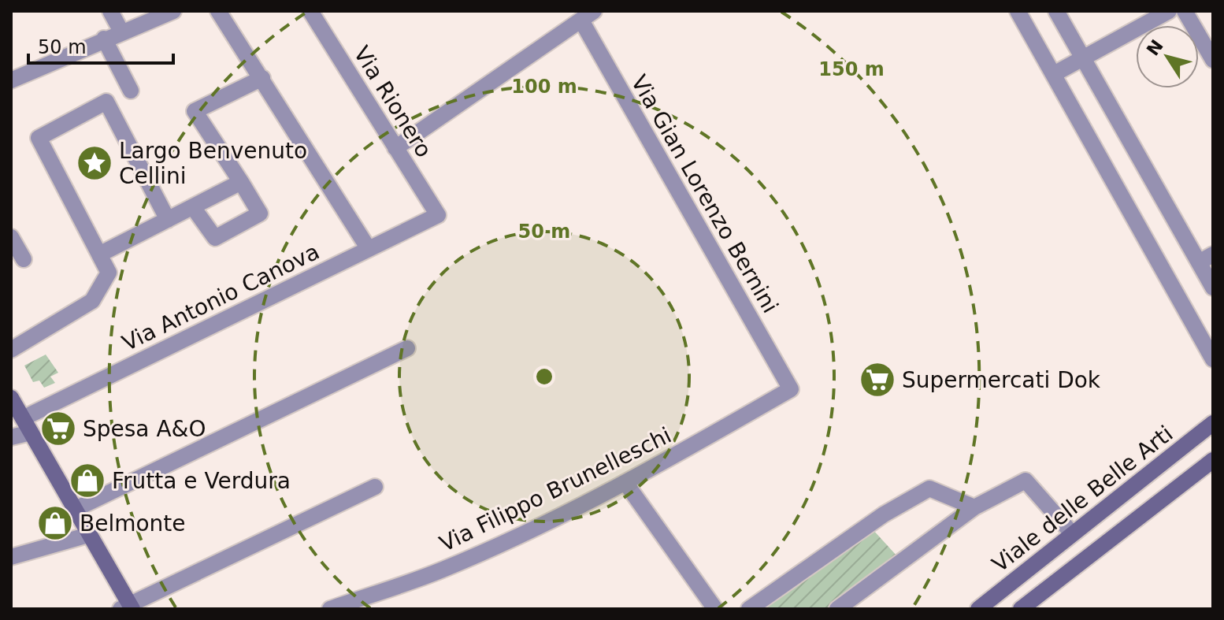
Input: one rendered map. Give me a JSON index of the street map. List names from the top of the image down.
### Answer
{
  "streets": {
    "street": [
      "Via Rionero",
      "Via Gian Lorenzo Bernini",
      "Via Antonio Canova",
      "Via Filippo Brunelleschi",
      "Viale delle Belle Arti"
    ]
  },
  "crossings": [
    ["Via Rionero", "Via Antonio Canova"],
    ["Via Gian Lorenzo Bernini", "Via Filippo Brunelleschi"]
  ],
  "places": {
    "place": ["Largo Benvenuto Cellini"],
    "supermarket": ["Supermercati Dok", "Spesa A&O"],
    "shop": ["Frutta e Verdura", "Belmonte"]
  },
  "scale_bar": "50 m",
  "north": "top left",
  "rings": ["150 m", "100 m", "50 m"]
}
